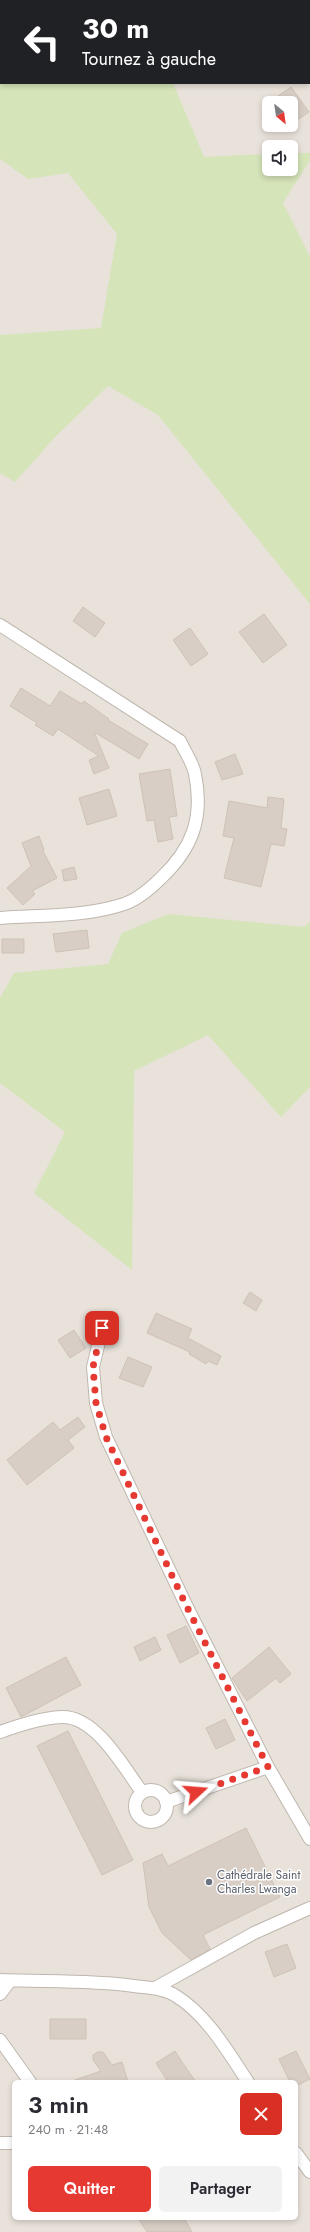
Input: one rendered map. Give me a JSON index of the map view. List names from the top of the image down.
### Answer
{
  "places": ["Cathédrale Saint Charles Lwanga"],
  "north": "bottom right",
  "page": {
    "turn": ["30 m", "Tournez à gauche"],
    "heading": ["3 min", "240 m · 21:48"],
    "buttons": ["Quitter", "Partager"]
  }
}
